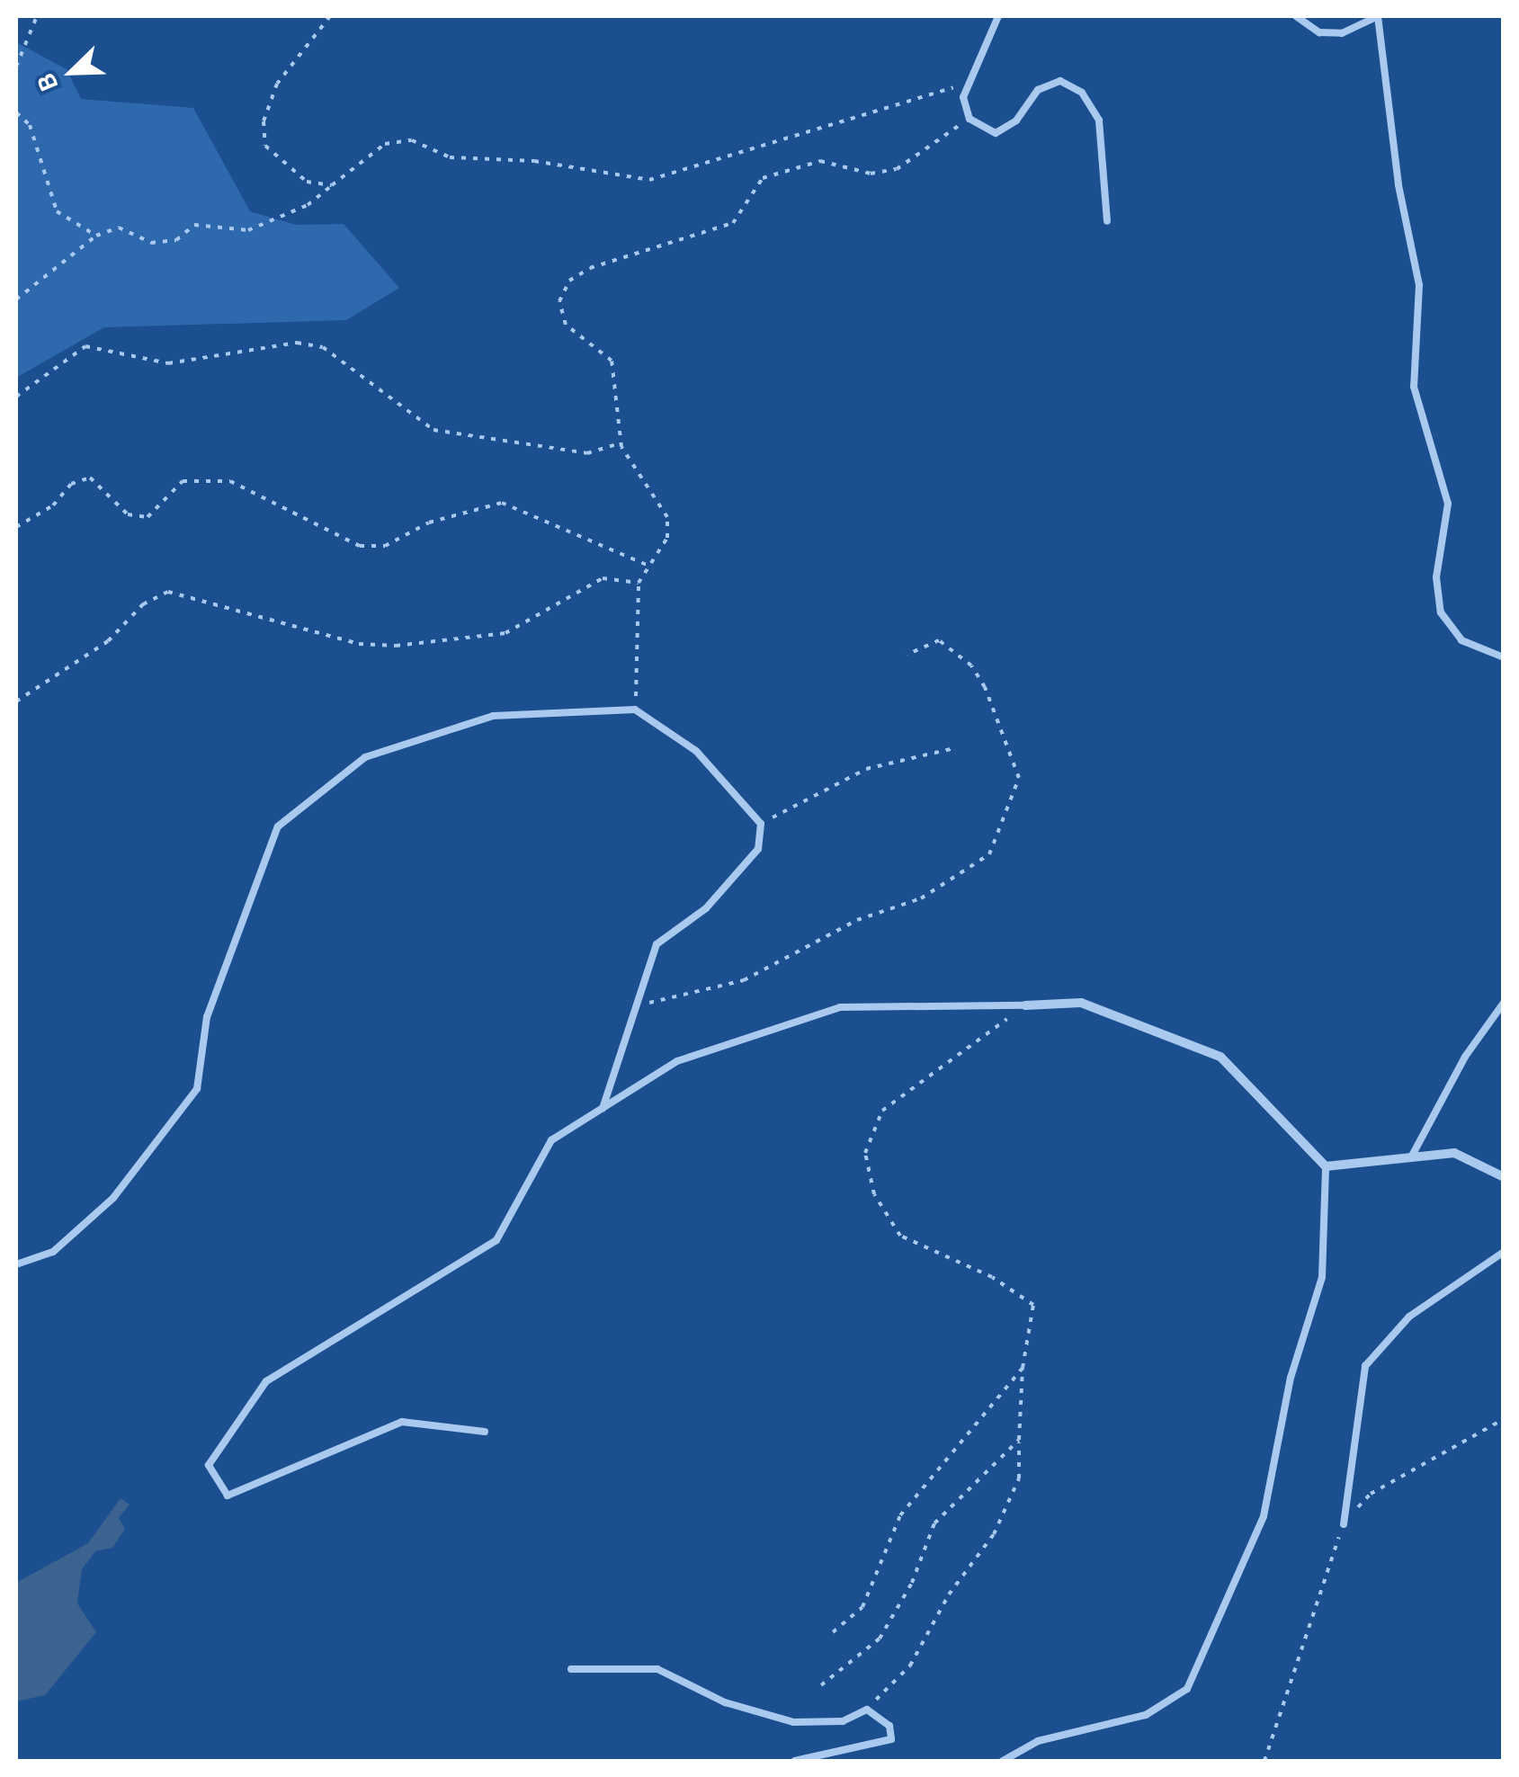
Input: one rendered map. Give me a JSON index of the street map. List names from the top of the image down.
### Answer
{
  "north": "bottom left"
}
